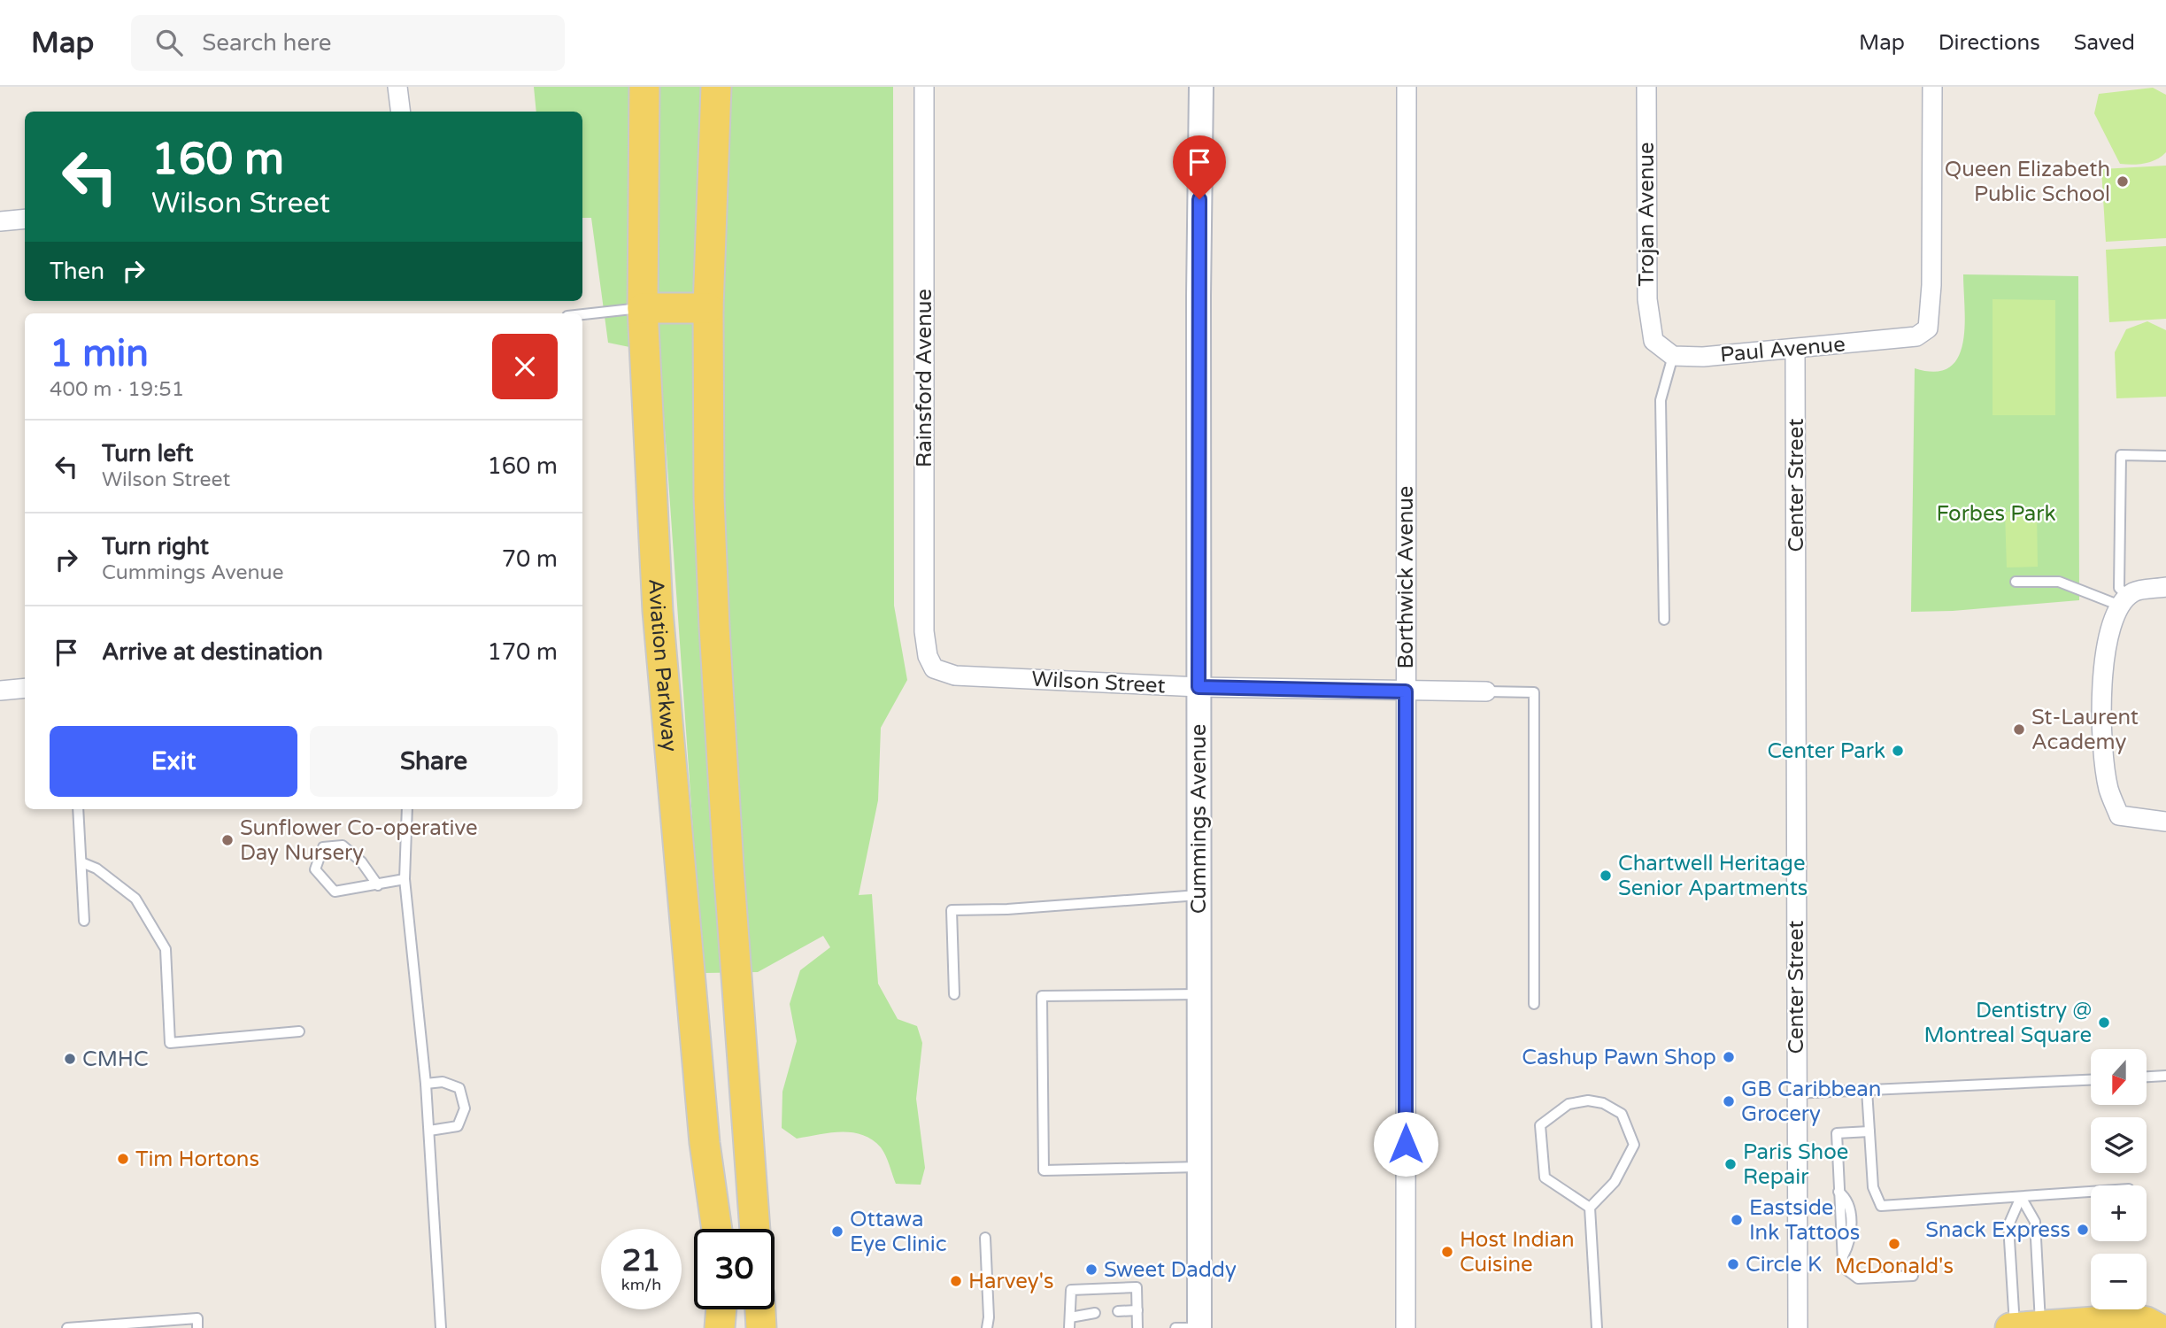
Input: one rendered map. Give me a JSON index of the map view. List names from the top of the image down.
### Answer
{
  "streets": {
    "main road": ["Aviation Parkway"],
    "street": [
      "Trojan Avenue",
      "Paul Avenue",
      "Rainsford Avenue",
      "Center Street",
      "Borthwick Avenue",
      "Wilson Street",
      "Cummings Avenue"
    ]
  },
  "crossings": [
    ["Trojan Avenue", "Paul Avenue"],
    ["Paul Avenue", "Center Street"],
    ["Rainsford Avenue", "Wilson Street"],
    ["Borthwick Avenue", "Wilson Street"],
    ["Wilson Street", "Cummings Avenue"]
  ],
  "parks": ["Forbes Park"],
  "places": [
    "Queen Elizabeth Public School",
    "St-Laurent Academy",
    "Center Park",
    "Sunflower Co-operative Day Nursery",
    "Chartwell Heritage Senior Apartments",
    "Dentistry @ Montreal Square",
    "Cashup Pawn Shop",
    "CMHC",
    "GB Caribbean Grocery",
    "Tim Hortons",
    "Paris Shoe Repair",
    "Eastside Ink Tattoos",
    "Snack Express",
    "Ottawa Eye Clinic",
    "McDonald's",
    "Host Indian Cuisine",
    "Circle K",
    "Sweet Daddy",
    "Harvey's"
  ],
  "north": "bottom",
  "page": {
    "header": "Map",
    "search": "Search here",
    "nav": ["Map", "Directions", "Saved"],
    "turn": ["160 m", "Wilson Street"],
    "then": "Then",
    "heading": ["1 min", "400 m · 19:51"],
    "list": [
      {
        "name": "Turn left",
        "note": "Wilson Street",
        "value": "160 m"
      },
      {
        "name": "Turn right",
        "note": "Cummings Avenue",
        "value": "70 m"
      },
      {
        "name": "Arrive at destination",
        "value": "170 m"
      }
    ],
    "buttons": ["Exit", "Share"],
    "map_buttons": ["+", "−"],
    "speed": "21 km/h",
    "limit": "30"
  }
}
